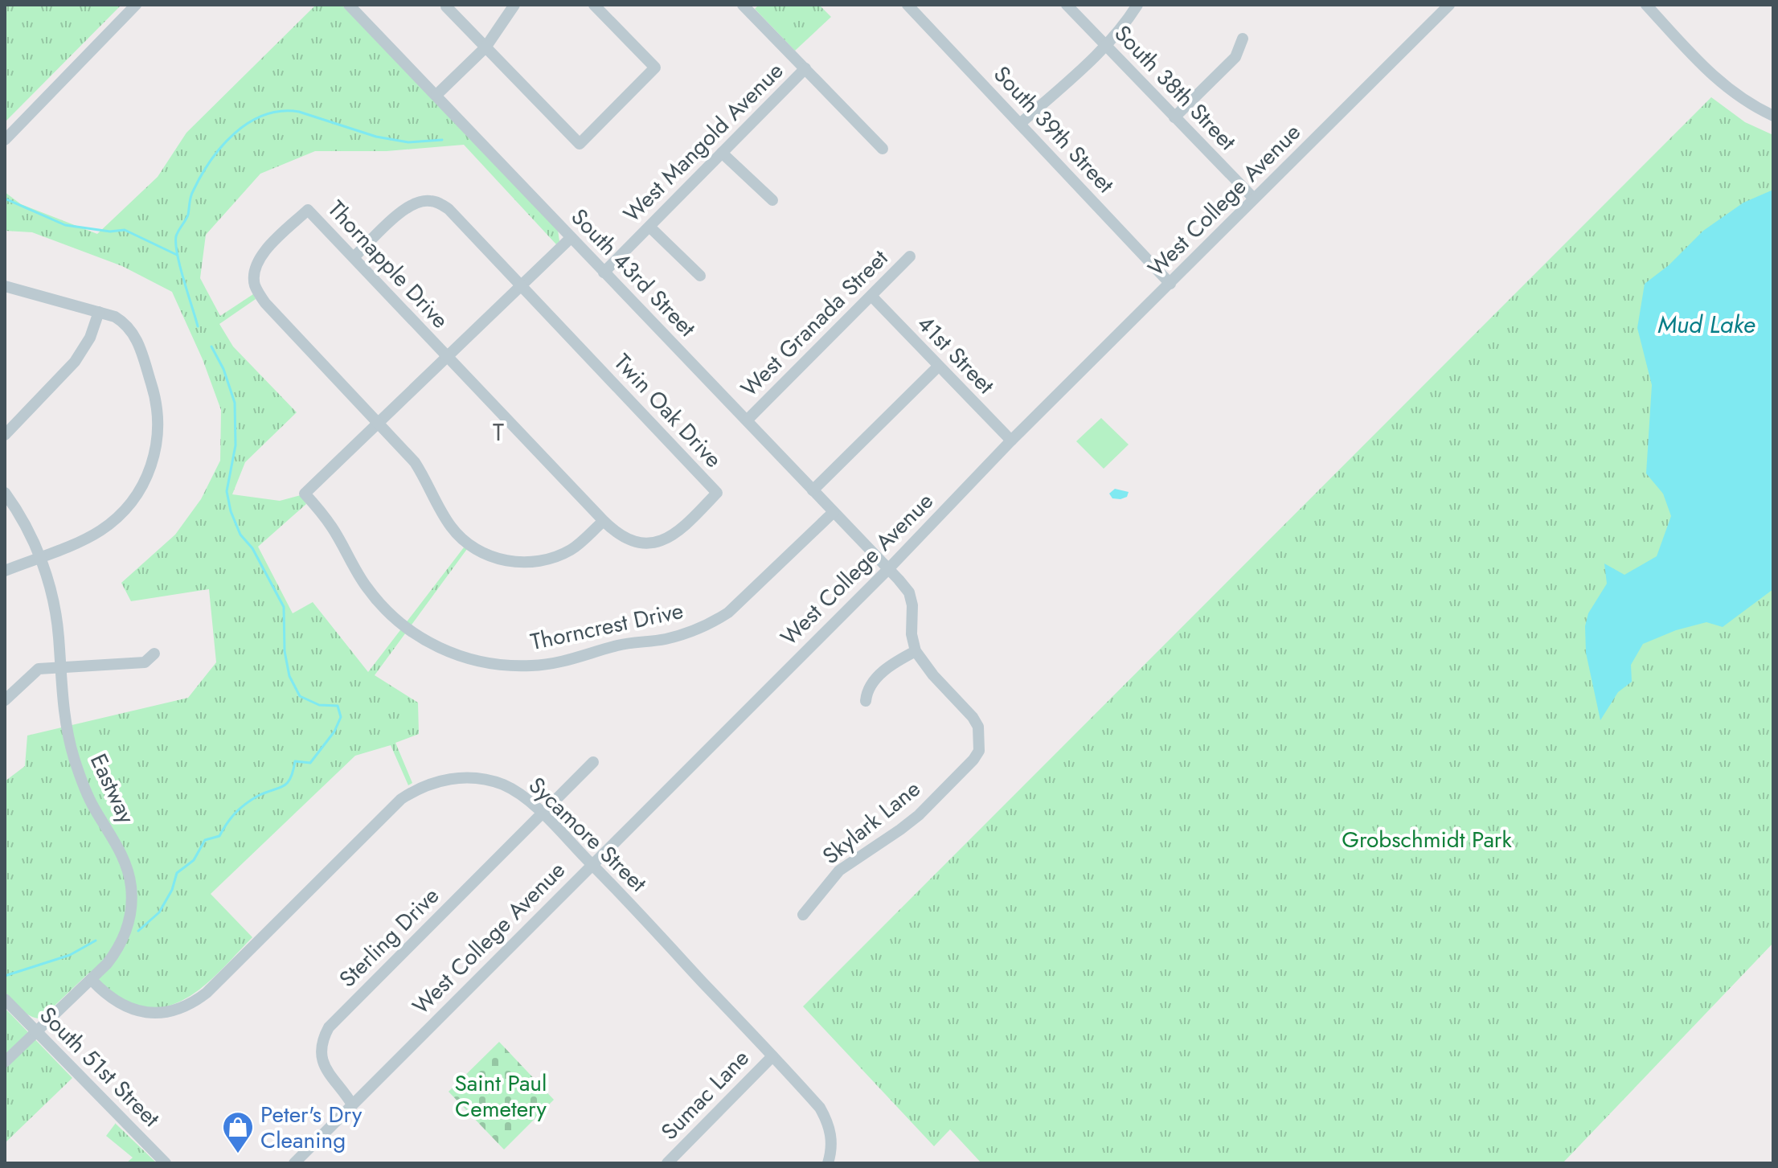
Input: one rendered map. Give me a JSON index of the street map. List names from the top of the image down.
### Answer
{
  "streets": {
    "street": [
      "South 38th Street",
      "South 39th Street",
      "West Mangold Avenue",
      "West College Avenue",
      "Thornapple Drive",
      "South 43rd Street",
      "West Granada Street",
      "41st Street",
      "Twin Oak Drive",
      "Thorncrest Drive",
      "Eastway",
      "Skylark Lane",
      "Sycamore Street",
      "Sterling Drive",
      "South 51st Street",
      "Sumac Lane"
    ]
  },
  "crossings": [
    ["South 38th Street", "West College Avenue"],
    ["South 39th Street", "West College Avenue"],
    ["West Mangold Avenue", "South 43rd Street"],
    ["West College Avenue", "South 43rd Street"],
    ["West College Avenue", "41st Street"],
    ["West College Avenue", "Sycamore Street"],
    ["West College Avenue", "Sterling Drive"],
    ["Thornapple Drive", "Twin Oak Drive"],
    ["Thornapple Drive", "Thorncrest Drive"],
    ["South 43rd Street", "West Granada Street"],
    ["South 43rd Street", "Thorncrest Drive"],
    ["West Granada Street", "41st Street"],
    ["Eastway", "Sycamore Street"],
    ["Eastway", "South 51st Street"],
    ["Sycamore Street", "Sterling Drive"],
    ["Sycamore Street", "Sumac Lane"]
  ],
  "districts": ["T"],
  "water": ["Mud Lake"],
  "parks": ["Grobschmidt Park", "Saint Paul Cemetery"],
  "places": {
    "shop": ["Peter's Dry Cleaning"]
  }
}
